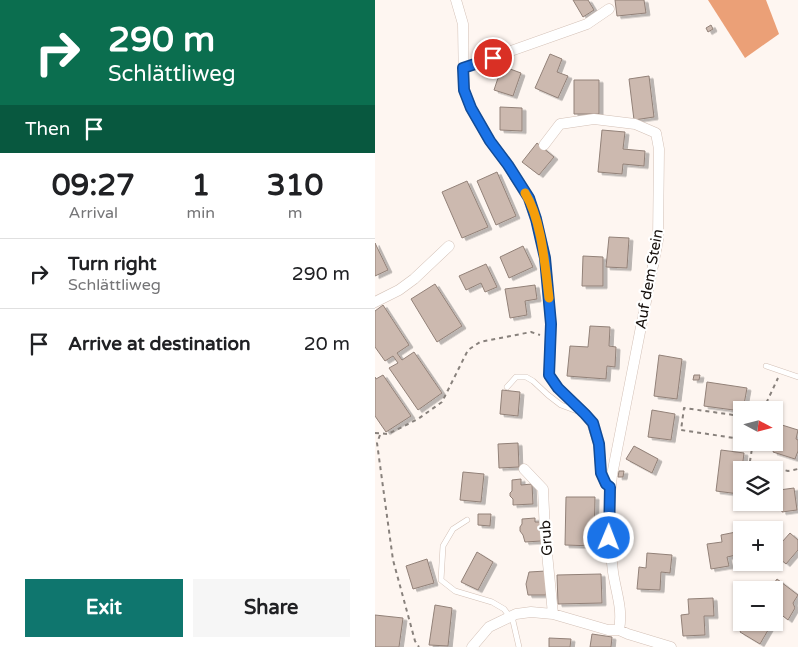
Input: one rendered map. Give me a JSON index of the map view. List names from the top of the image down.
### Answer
{
  "streets": {
    "street": ["Auf dem Stein", "Grub"]
  },
  "north": "right",
  "page": {
    "turn": ["290 m", "Schlättliweg"],
    "then": "Then",
    "eta": [
      "09:27",
      "Arrival",
      "1",
      "min",
      "310",
      "m"
    ],
    "list": [
      {
        "name": "Turn right",
        "note": "Schlättliweg",
        "value": "290 m"
      },
      {
        "name": "Arrive at destination",
        "value": "20 m"
      }
    ],
    "map_buttons": ["+", "−"],
    "buttons": ["Exit", "Share"]
  }
}
